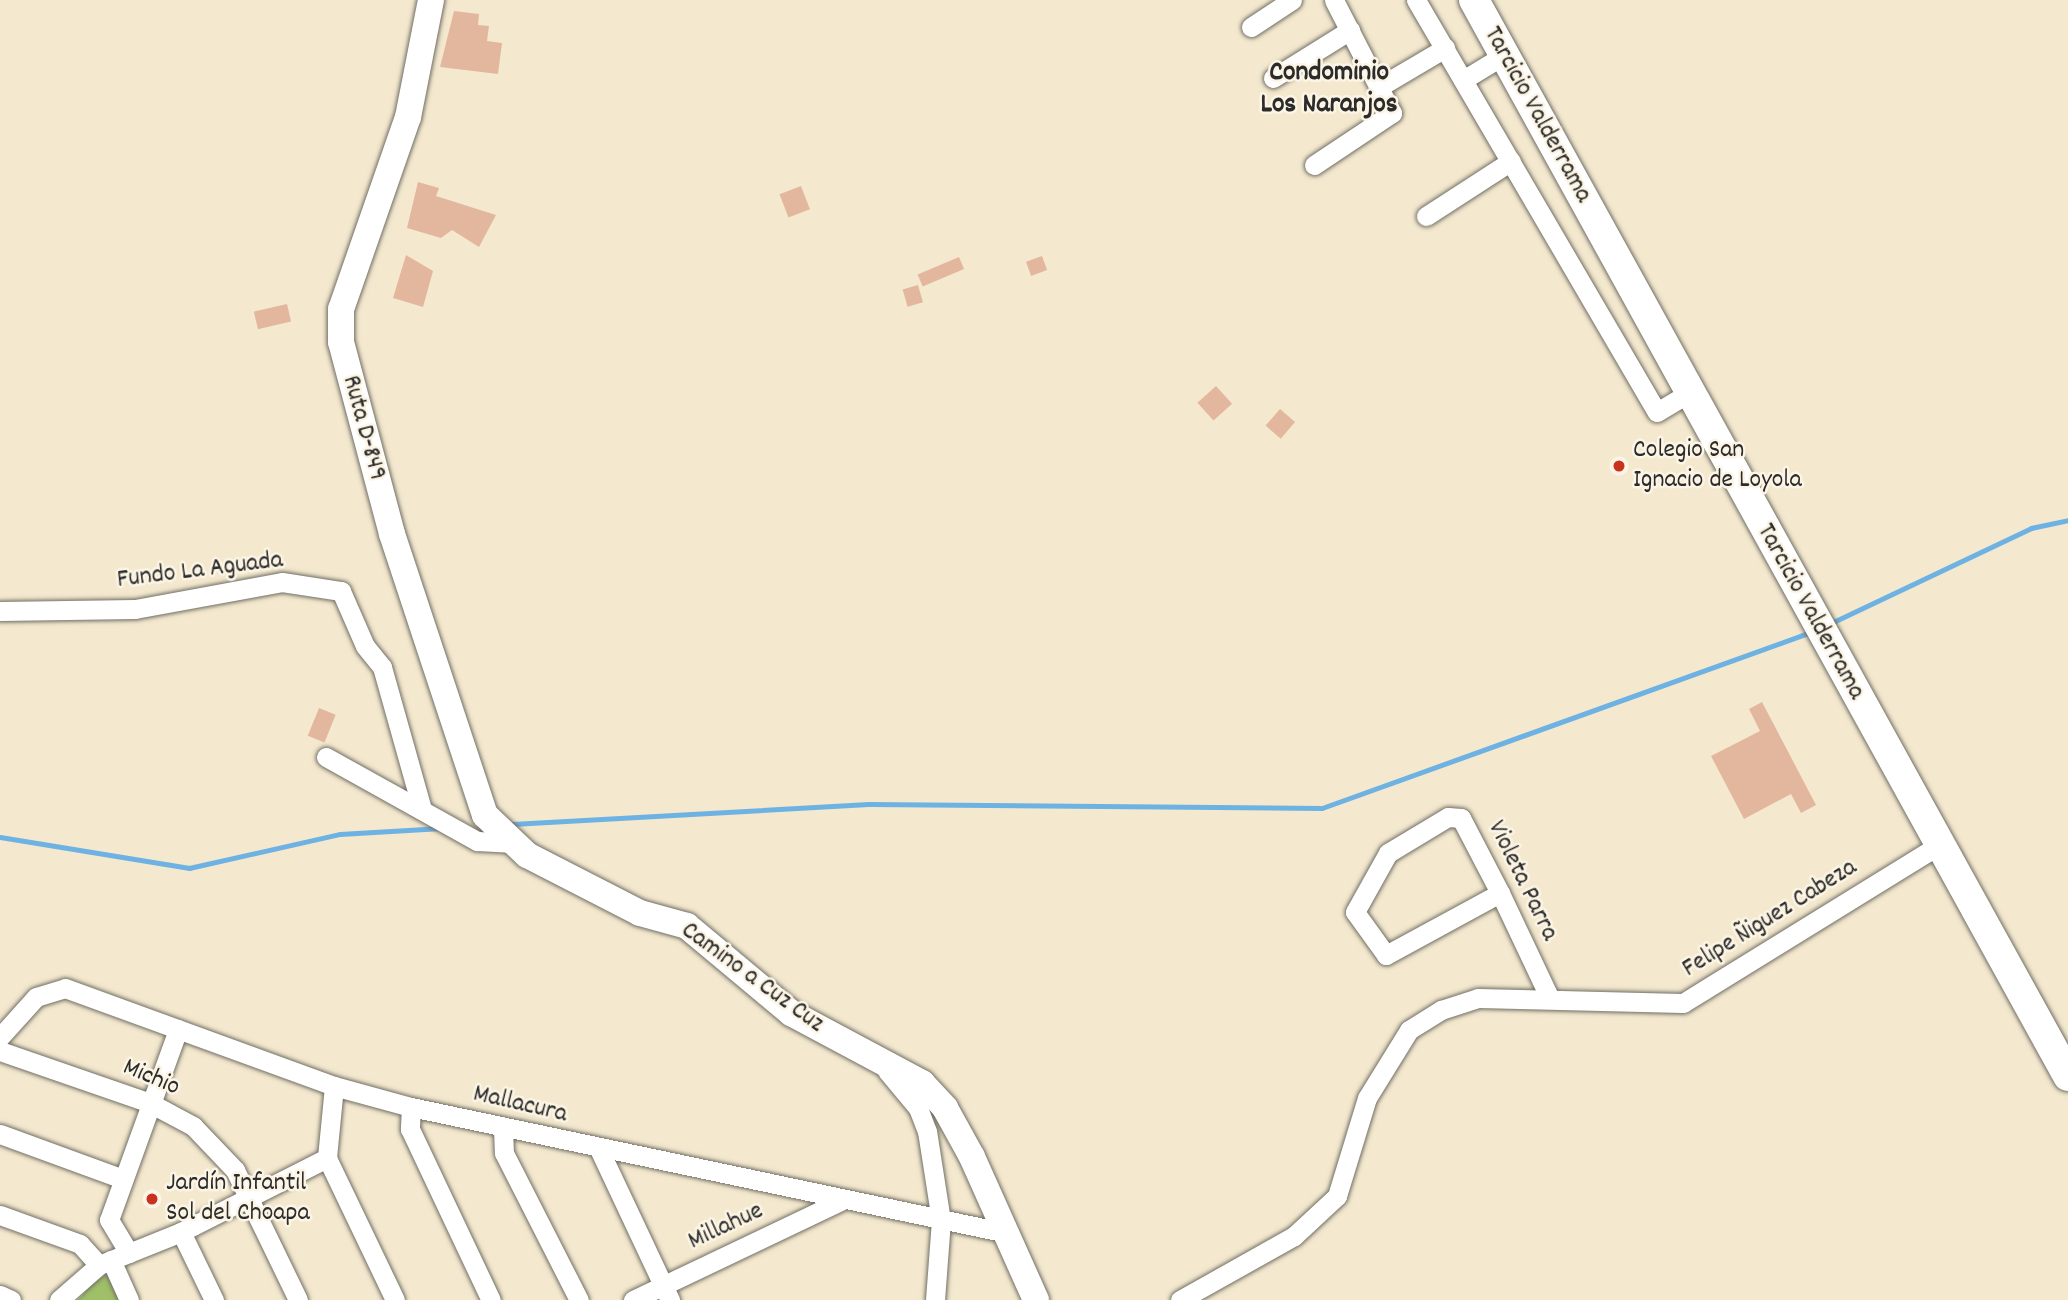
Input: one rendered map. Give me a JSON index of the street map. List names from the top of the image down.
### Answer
{
  "streets": {
    "main road": ["Tarcicio Valderrama", "Ruta D-849", "Camino a Cuz Cuz"],
    "street": [
      "Fundo La Aguada",
      "Violeta Parra",
      "Felipe Ñiguez Cabeza",
      "Michio",
      "Mallacura",
      "Millahue"
    ]
  },
  "crossings": [
    ["Tarcicio Valderrama", "Felipe Ñiguez Cabeza"],
    ["Ruta D-849", "Camino a Cuz Cuz"],
    ["Violeta Parra", "Felipe Ñiguez Cabeza"],
    ["Camino a Cuz Cuz", "Mallacura"],
    ["Mallacura", "Millahue"]
  ],
  "districts": ["Condominio Los Naranjos"],
  "places": ["Colegio San Ignacio de Loyola", "Jardín Infantil Sol del Choapa"]
}
